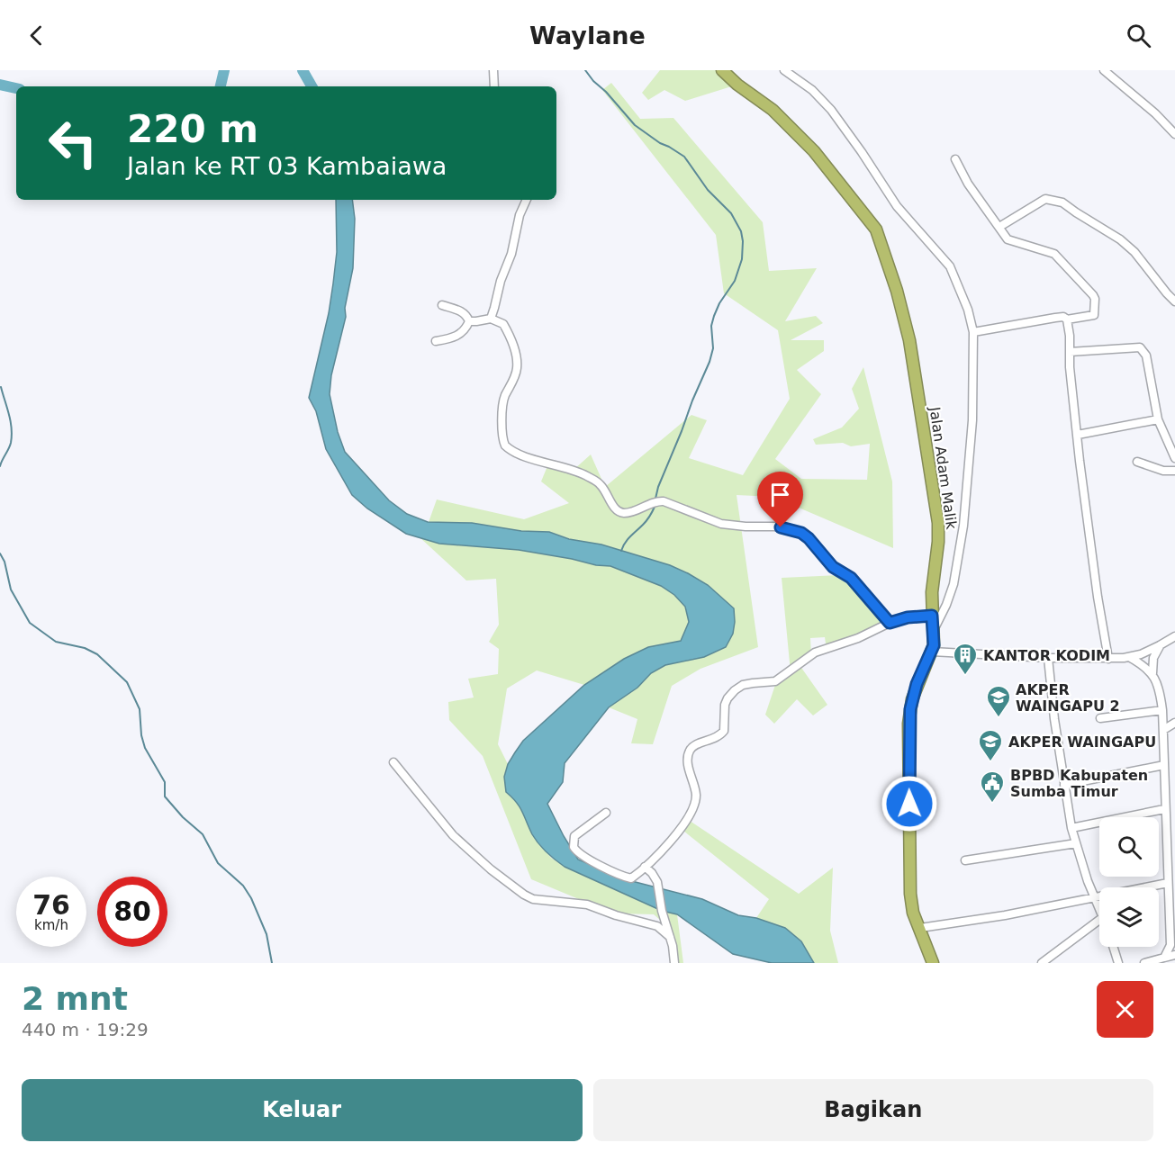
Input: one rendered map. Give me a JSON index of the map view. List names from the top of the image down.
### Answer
{
  "streets": {
    "highway": ["Jalan Adam Malik"]
  },
  "places": {
    "building": ["KANTOR KODIM"],
    "school or university": ["AKPER WAINGAPU 2", "AKPER WAINGAPU"],
    "public building": ["BPBD Kabupaten Sumba Timur"]
  },
  "page": {
    "header": "Waylane",
    "turn": ["220 m", "Jalan ke RT 03 Kambaiawa"],
    "speed": "76 km/h",
    "limit": "80",
    "heading": ["2 mnt", "440 m · 19:29"],
    "buttons": ["Keluar", "Bagikan"]
  }
}
